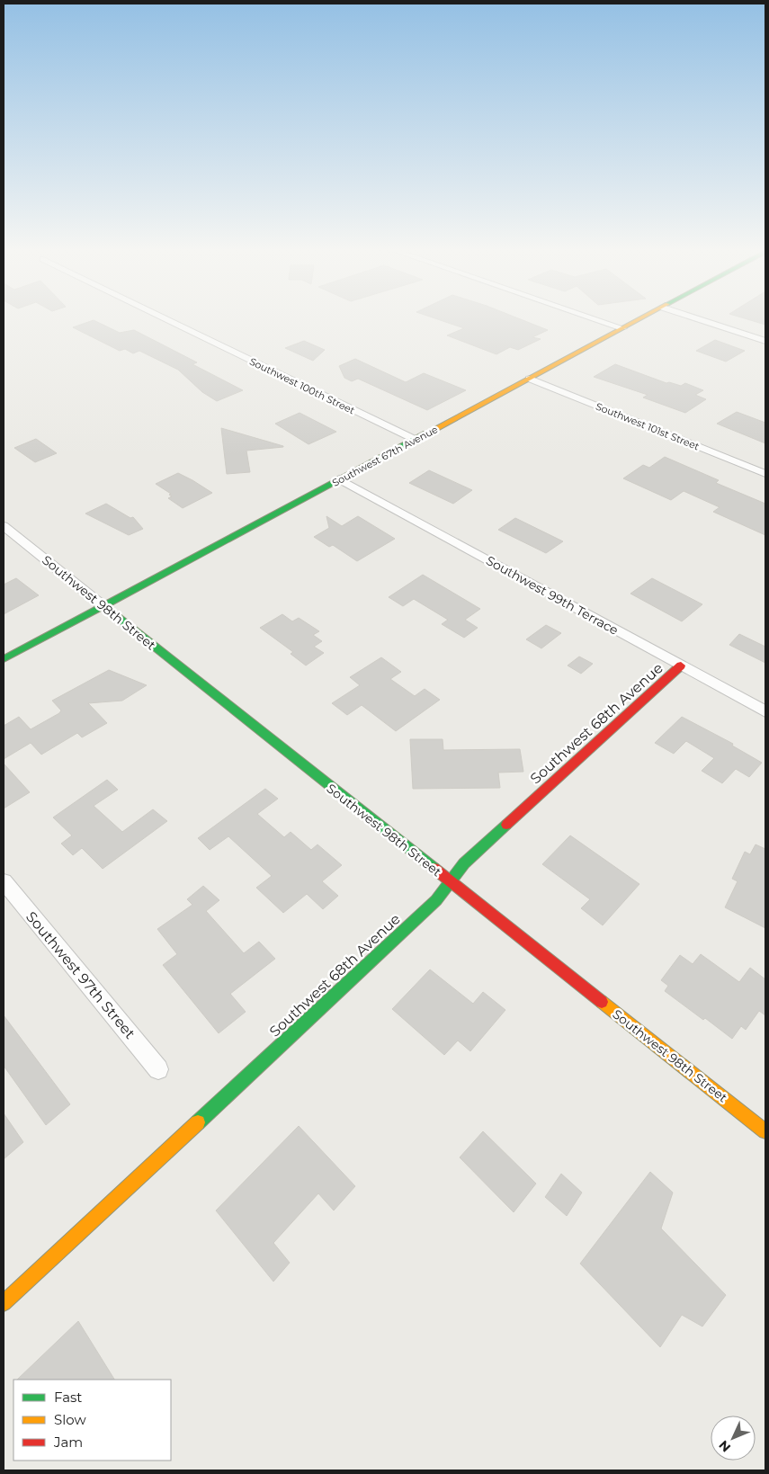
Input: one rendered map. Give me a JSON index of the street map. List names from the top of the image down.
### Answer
{
  "streets": {
    "main road": ["Southwest 67th Avenue", "Southwest 98th Street", "Southwest 68th Avenue"],
    "street": [
      "Southwest 100th Street",
      "Southwest 101st Street",
      "Southwest 99th Terrace",
      "Southwest 97th Street"
    ]
  },
  "crossings": [
    ["Southwest 100th Street", "Southwest 67th Avenue"],
    ["Southwest 101st Street", "Southwest 67th Avenue"],
    ["Southwest 67th Avenue", "Southwest 99th Terrace"],
    ["Southwest 67th Avenue", "Southwest 98th Street"],
    ["Southwest 99th Terrace", "Southwest 68th Avenue"],
    ["Southwest 98th Street", "Southwest 68th Avenue"]
  ],
  "legend": ["Fast", "Slow", "Jam"],
  "north": "bottom left"
}
